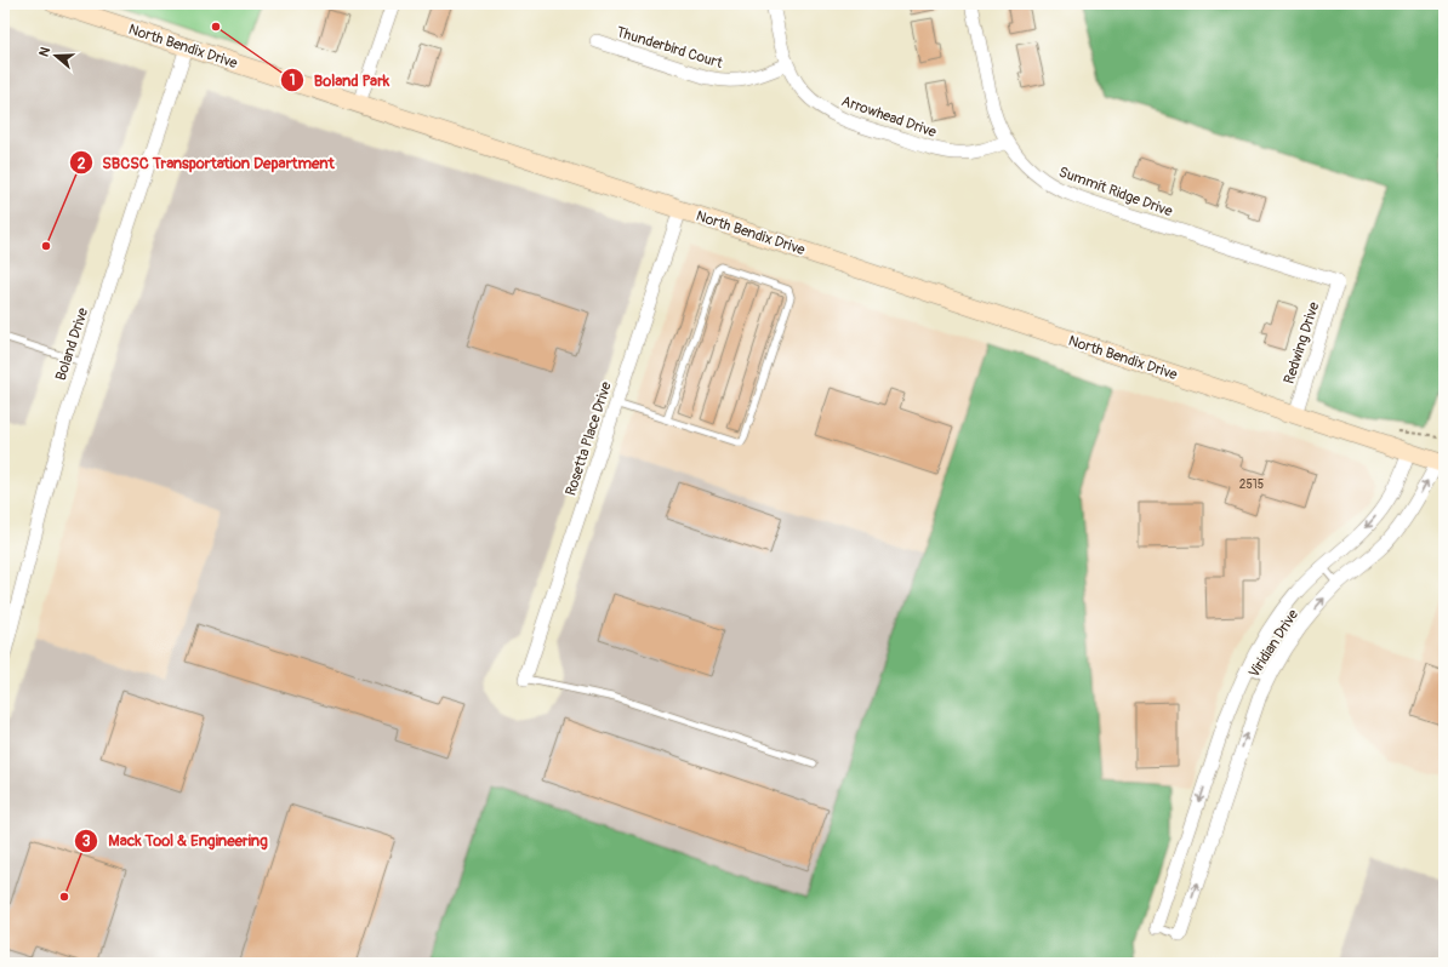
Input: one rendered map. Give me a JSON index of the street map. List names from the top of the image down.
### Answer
{
  "streets": {
    "street": [
      "North Bendix Drive",
      "Thunderbird Court",
      "Arrowhead Drive",
      "Summit Ridge Drive",
      "Redwing Drive",
      "Boland Drive",
      "Rosetta Place Drive",
      "Viridian Drive"
    ]
  },
  "crossings": [
    ["North Bendix Drive", "Redwing Drive"],
    ["North Bendix Drive", "Boland Drive"],
    ["North Bendix Drive", "Rosetta Place Drive"],
    ["North Bendix Drive", "Viridian Drive"],
    ["Thunderbird Court", "Arrowhead Drive"],
    ["Arrowhead Drive", "Summit Ridge Drive"],
    ["Summit Ridge Drive", "Redwing Drive"]
  ],
  "places": ["Boland Park", "SBCSC Transportation Department", "Mack Tool & Engineering"],
  "house_numbers": ["2515"],
  "north": "left"
}
